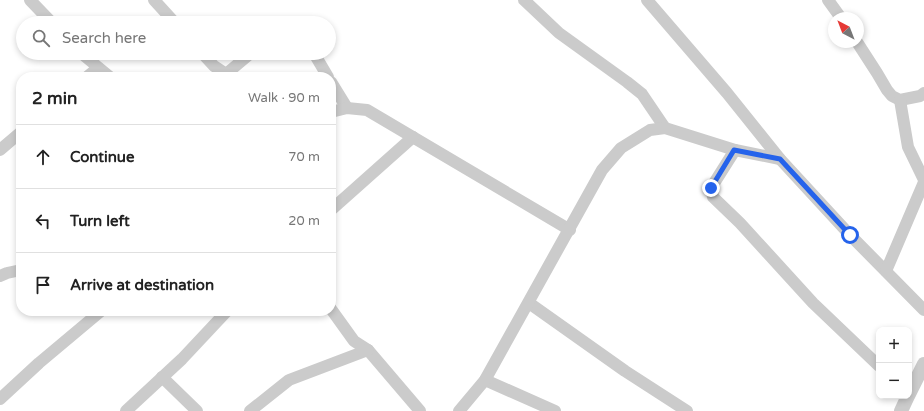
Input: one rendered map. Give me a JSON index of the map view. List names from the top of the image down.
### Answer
{
  "north": "top left",
  "page": {
    "search": "Search here",
    "heading": ["2 min", "Walk · 90 m"],
    "list": [
      ["Continue", "70 m"],
      ["Turn left", "20 m"],
      "Arrive at destination"
    ],
    "map_buttons": ["+", "−"]
  }
}
